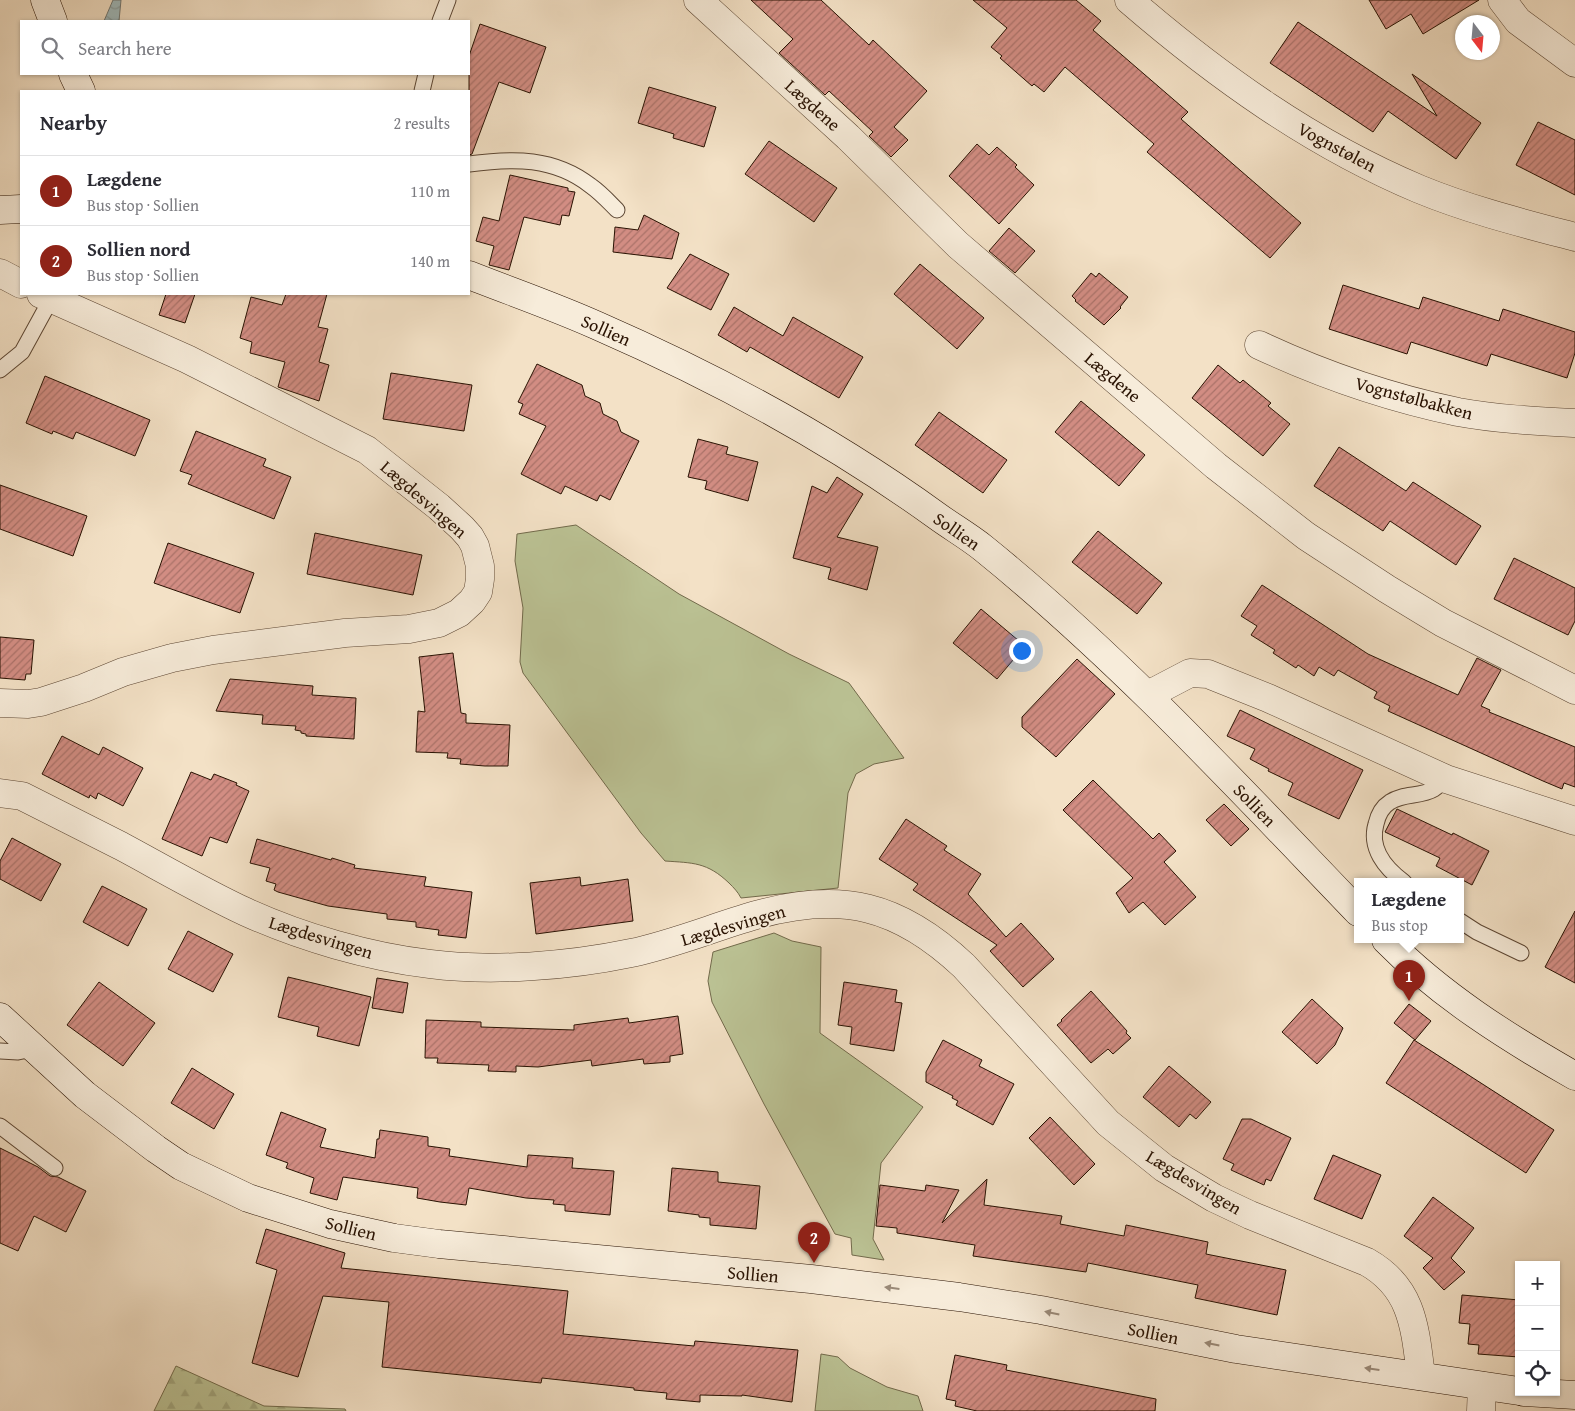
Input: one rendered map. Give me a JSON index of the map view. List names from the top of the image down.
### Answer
{
  "streets": {
    "street": [
      "Lægdene",
      "Vognstølen",
      "Sollien",
      "Vognstølbakken",
      "Lægdesvingen"
    ]
  },
  "crossings": [
    ["Sollien", "Lægdesvingen"]
  ],
  "one_way": ["Sollien"],
  "north": "bottom",
  "page": {
    "search": "Search here",
    "heading": ["Nearby", "2 results"],
    "list": [
      {
        "mark": "1",
        "name": "Lægdene",
        "note": "Bus stop · Sollien",
        "value": "110 m"
      },
      {
        "mark": "2",
        "name": "Sollien nord",
        "note": "Bus stop · Sollien",
        "value": "140 m"
      }
    ],
    "popup": ["Lægdene", "Bus stop"],
    "pins": ["1", "2"],
    "map_buttons": ["+", "−"]
  }
}
